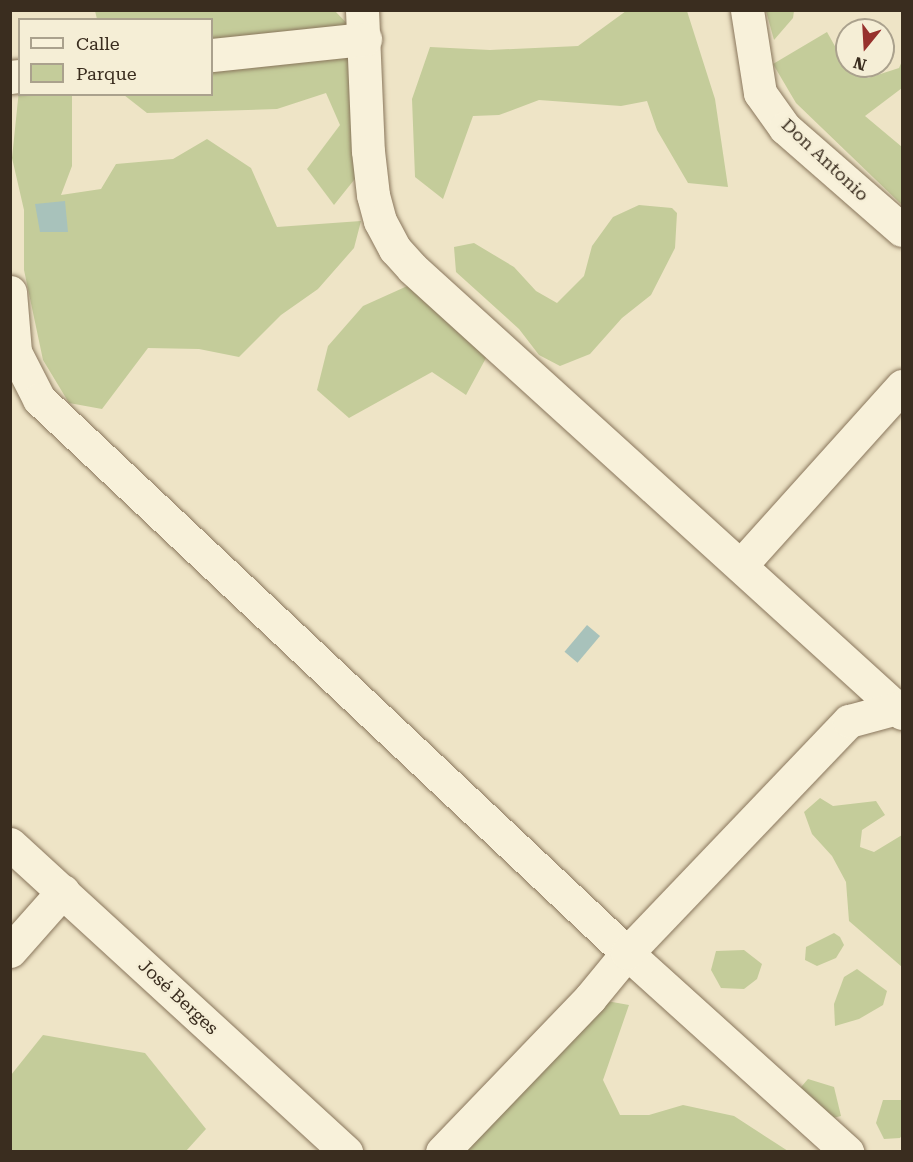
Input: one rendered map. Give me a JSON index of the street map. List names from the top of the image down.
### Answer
{
  "streets": {
    "street": ["Don Antonio", "José Berges"]
  },
  "legend": ["Calle", "Parque"],
  "north": "bottom"
}
